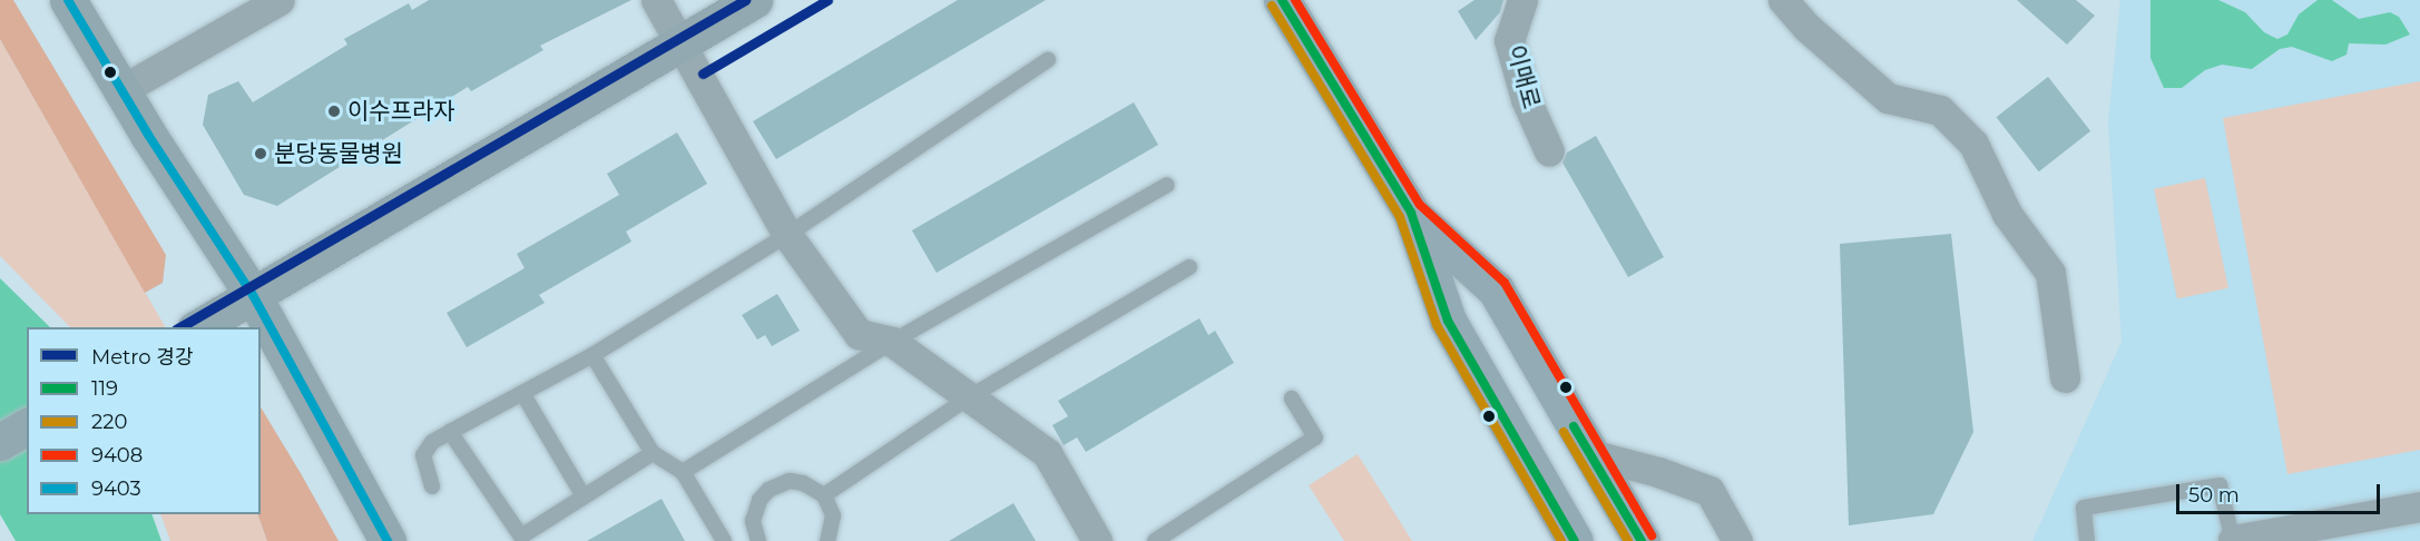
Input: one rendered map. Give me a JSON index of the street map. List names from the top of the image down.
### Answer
{
  "streets": {
    "street": ["이매로"]
  },
  "places": ["이수프라자", "분당동물병원"],
  "lines": [
    "metro line 경강",
    "transit line 119",
    "transit line 9408",
    "transit line 9403",
    "transit line 220"
  ],
  "legend": [
    "Metro 경강",
    "119",
    "220",
    "9408",
    "9403"
  ],
  "scale_bar": "50 m"
}
